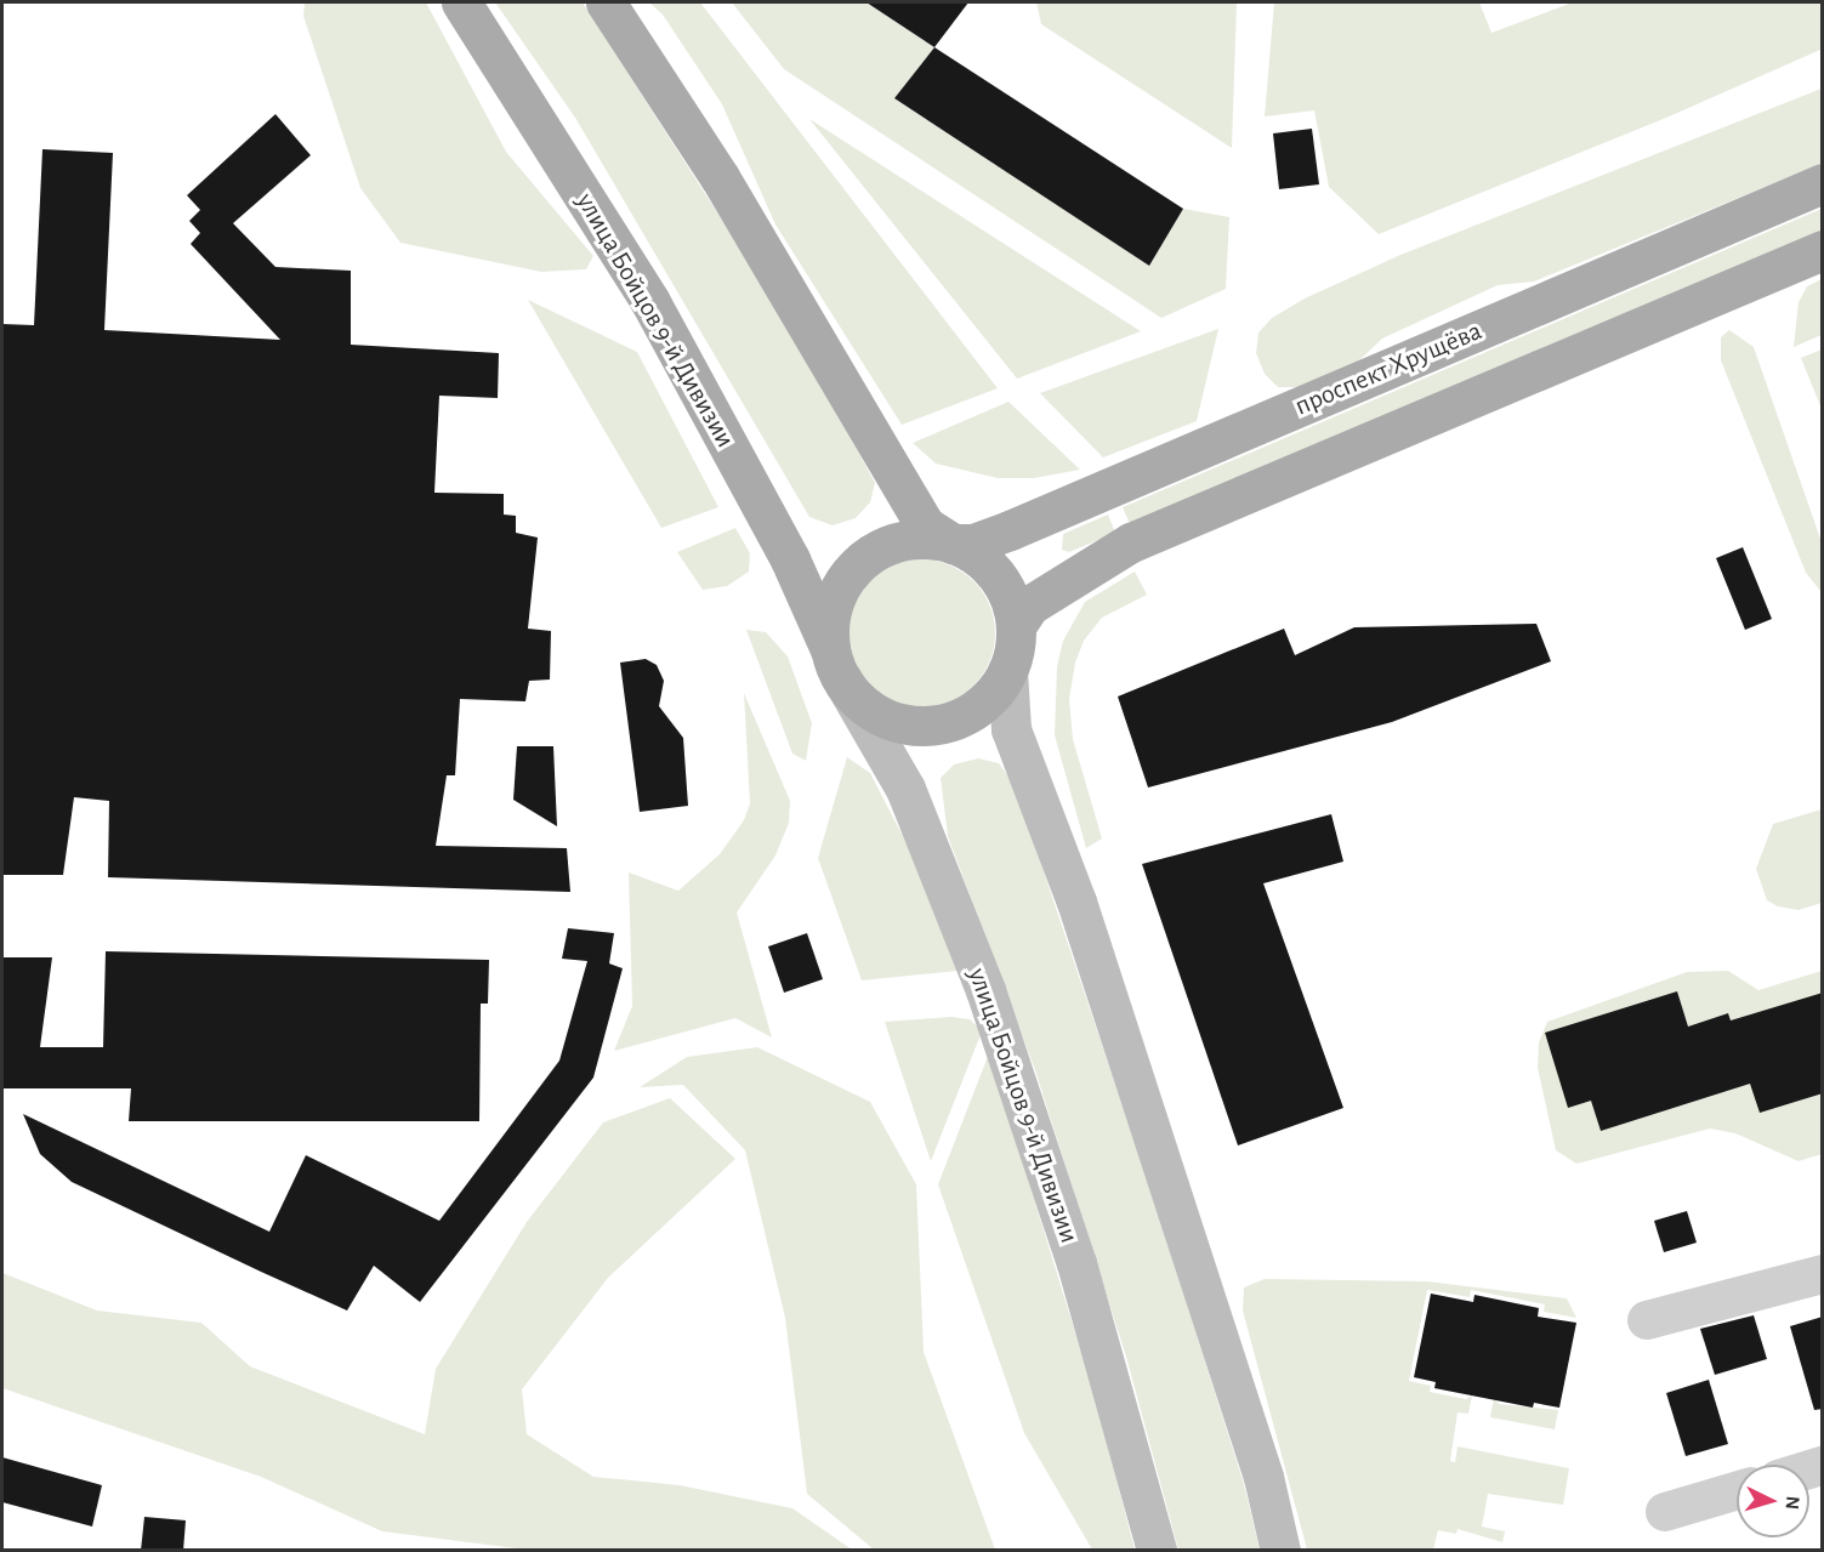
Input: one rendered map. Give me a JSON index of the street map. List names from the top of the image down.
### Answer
{
  "streets": {
    "main road": ["улица Бойцов 9-й Дивизии", "проспект Хрущёва"]
  },
  "crossings": [
    ["улица Бойцов 9-й Дивизии", "проспект Хрущёва"]
  ],
  "north": "right"
}
